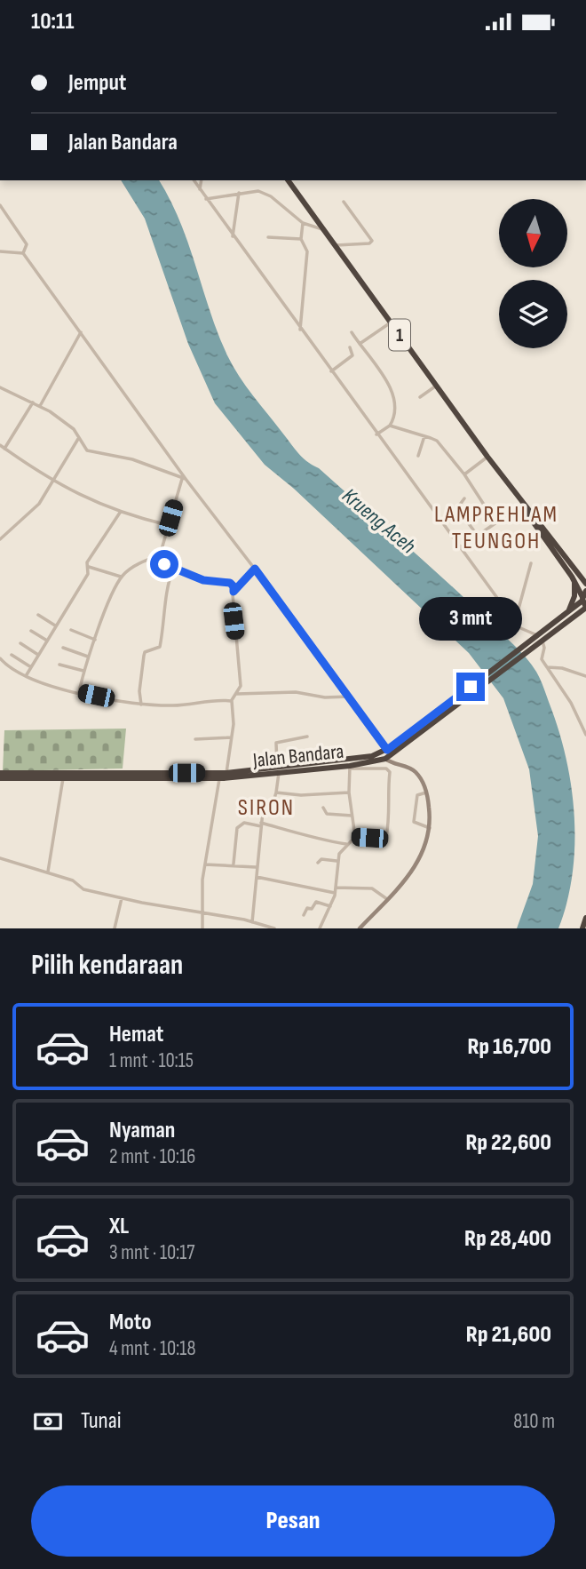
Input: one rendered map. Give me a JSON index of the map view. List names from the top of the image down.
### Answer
{
  "streets": {
    "highway": ["1", "Jalan Bandara"]
  },
  "crossings": [
    ["1", "Jalan Bandara"]
  ],
  "districts": ["LAMPREHLAM TEUNGOH", "SIRON"],
  "water": ["Krueng Aceh"],
  "north": "bottom",
  "page": {
    "status": "10:11",
    "banner": ["Jemput", "Jalan Bandara"],
    "bubble": "3 mnt",
    "heading": "Pilih kendaraan",
    "list": [
      {
        "name": "Hemat",
        "note": "1 mnt · 10:15",
        "value": "Rp 16,700"
      },
      {
        "name": "Nyaman",
        "note": "2 mnt · 10:16",
        "value": "Rp 22,600"
      },
      {
        "name": "XL",
        "note": "3 mnt · 10:17",
        "value": "Rp 28,400"
      },
      {
        "name": "Moto",
        "note": "4 mnt · 10:18",
        "value": "Rp 21,600"
      }
    ],
    "pay": ["Tunai", "810 m"],
    "buttons": "Pesan"
  }
}
